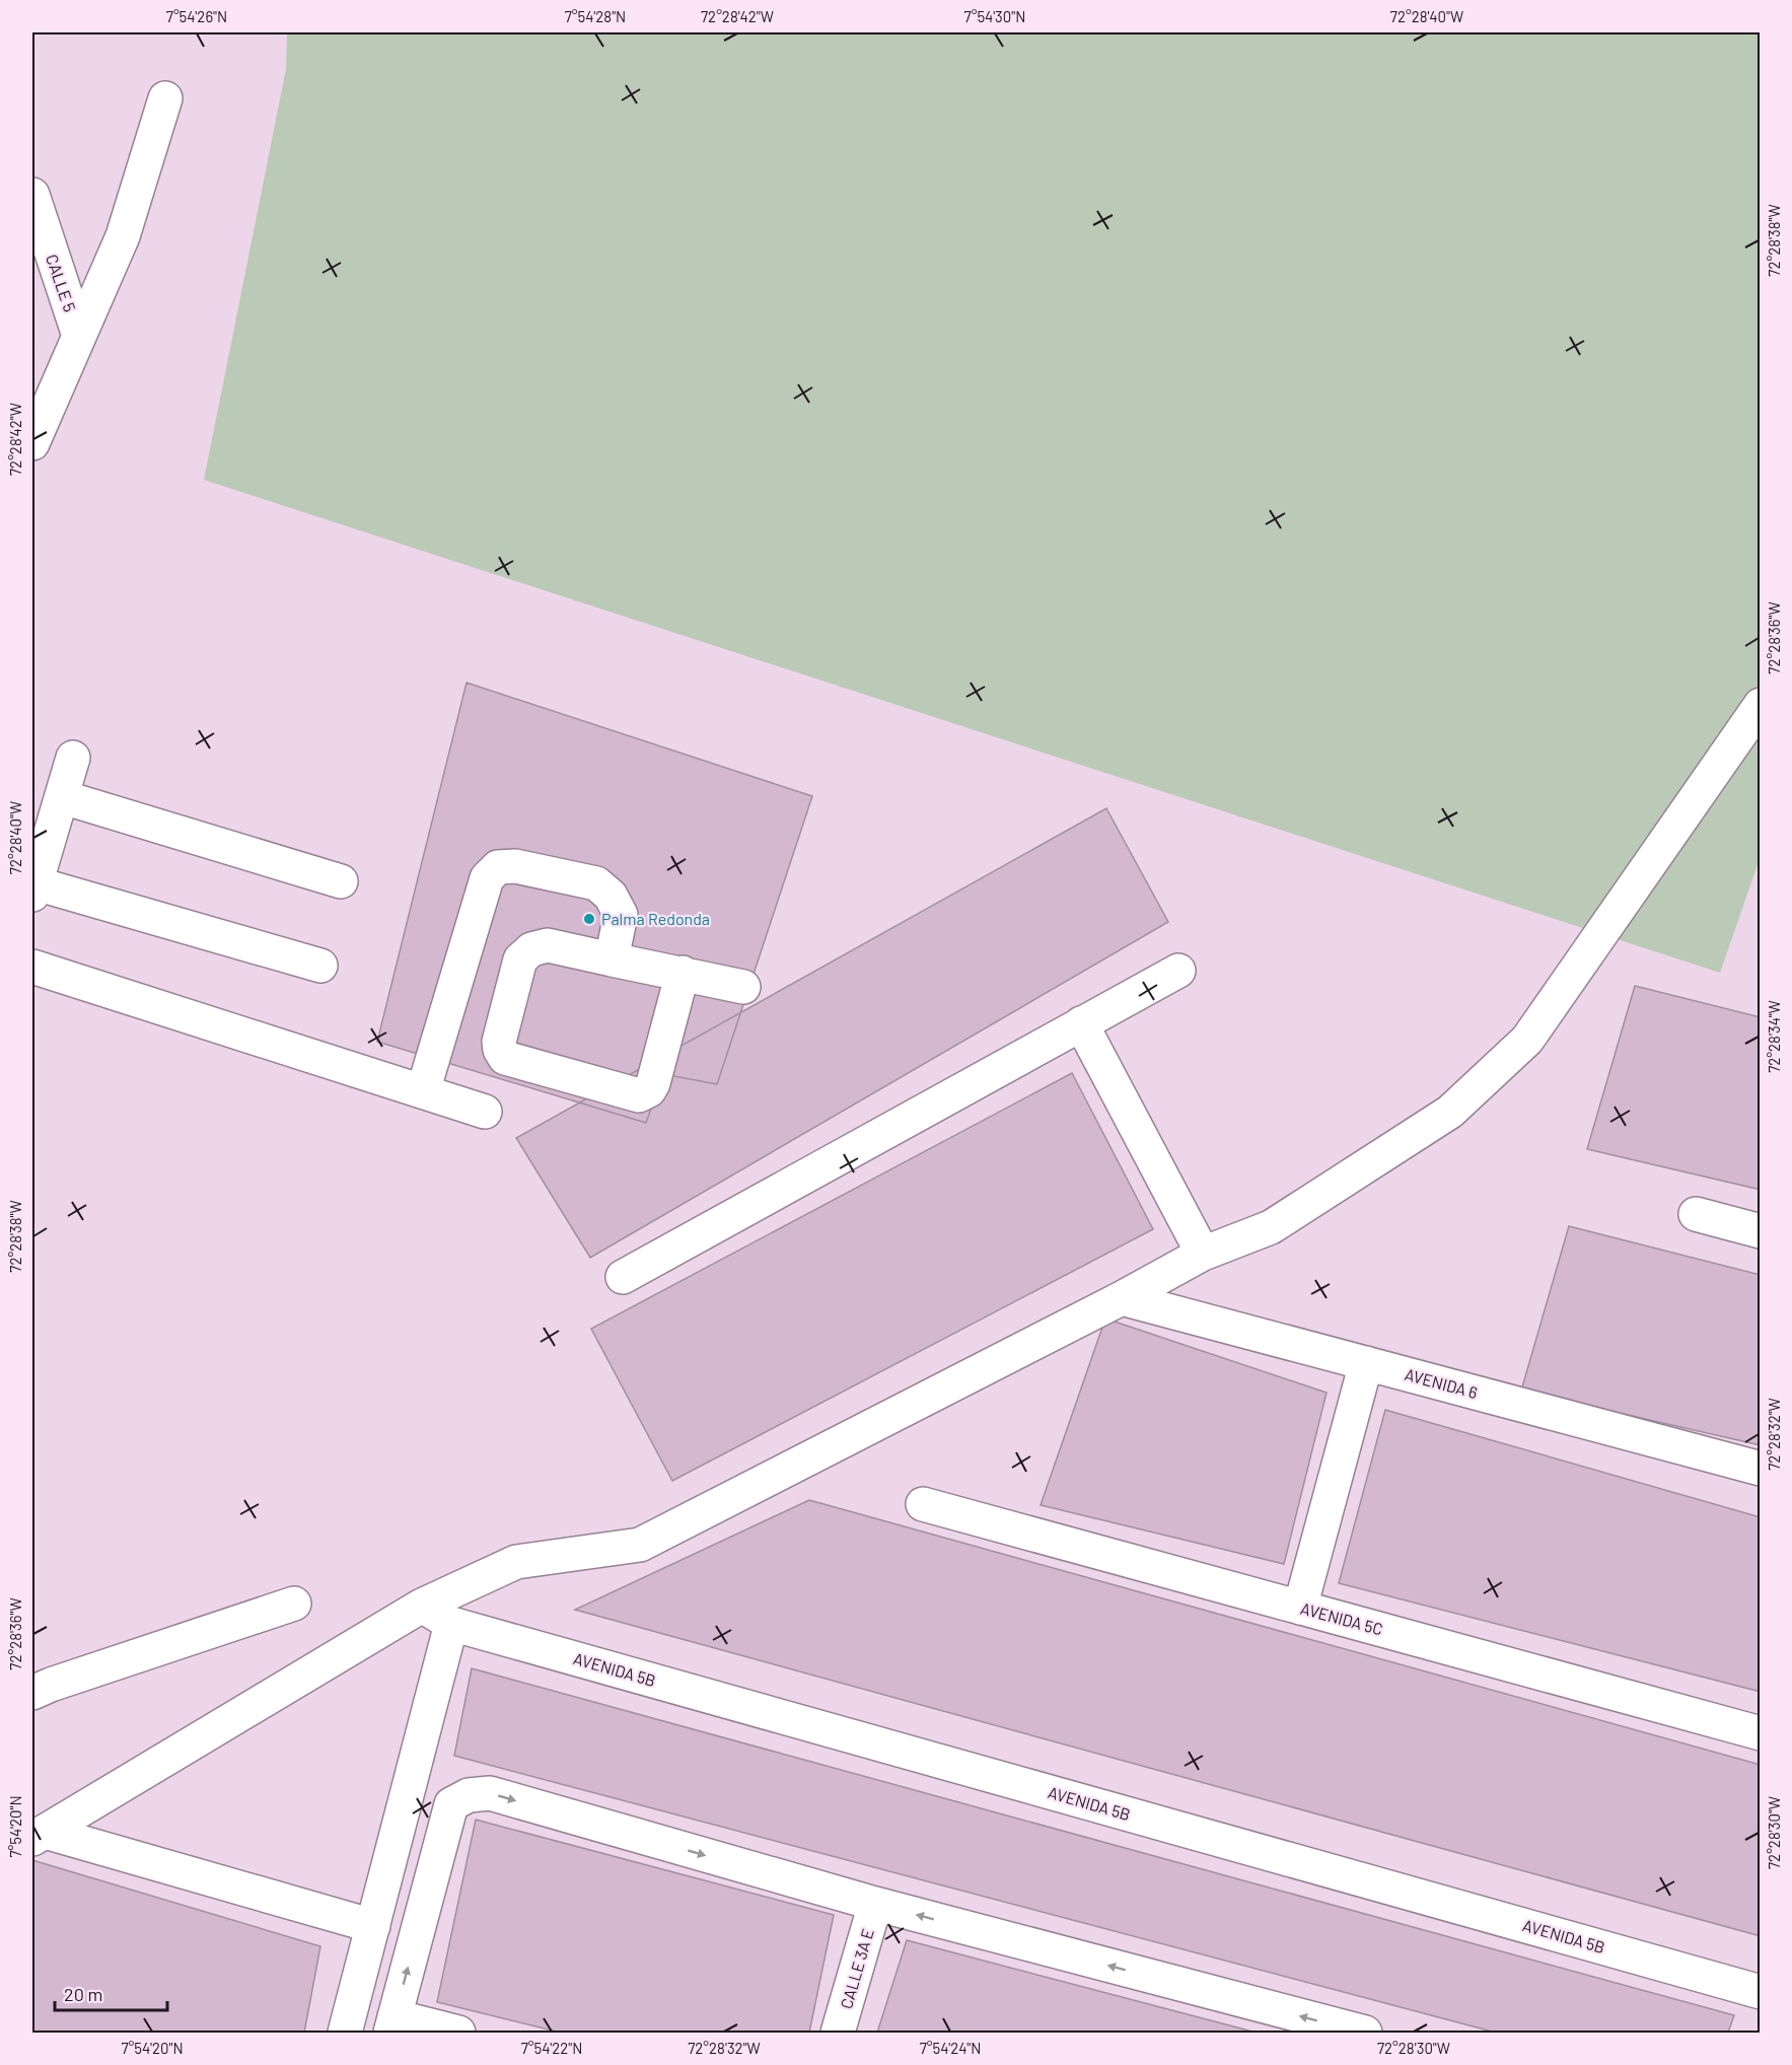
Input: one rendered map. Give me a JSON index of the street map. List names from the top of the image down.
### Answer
{
  "streets": {
    "street": [
      "CALLE 5",
      "AVENIDA 6",
      "AVENIDA 5C",
      "AVENIDA 5B",
      "CALLE 3A E"
    ]
  },
  "places": ["Palma Redonda"],
  "scale_bar": "20 m",
  "coordinates": [
    "7°54'26\"N",
    "7°54'28\"N",
    "72°28'42\"W",
    "7°54'30\"N",
    "72°28'40\"W",
    "72°28'38\"W",
    "72°28'36\"W",
    "72°28'34\"W",
    "72°28'32\"W",
    "7°54'20\"N",
    "72°28'30\"W",
    "7°54'22\"N",
    "7°54'24\"N"
  ]
}
